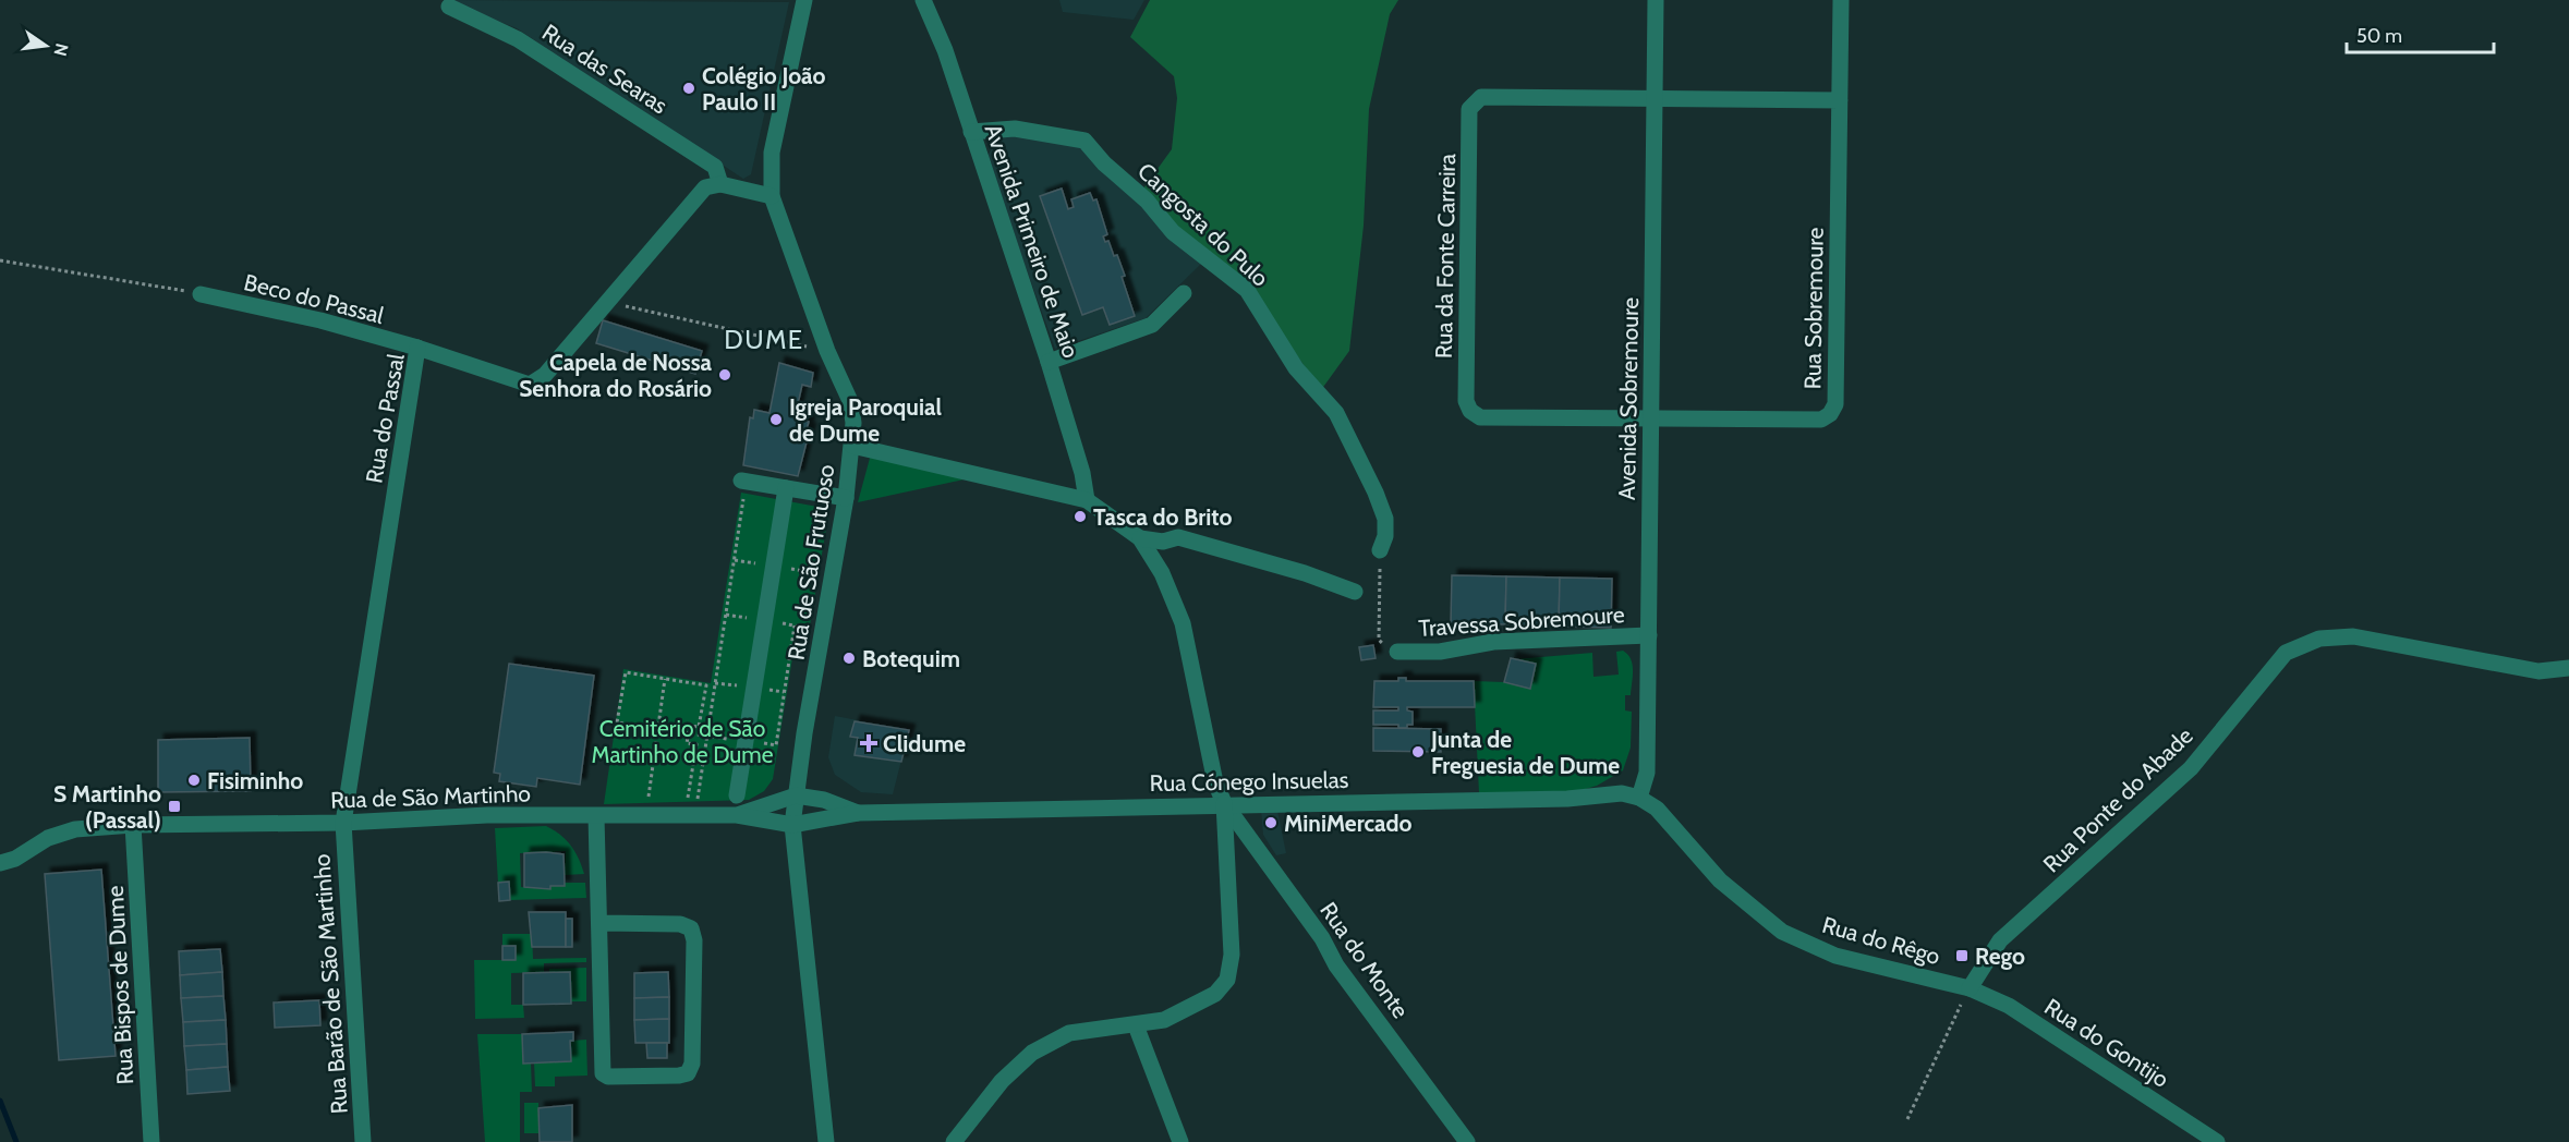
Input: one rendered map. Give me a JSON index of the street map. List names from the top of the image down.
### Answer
{
  "streets": {
    "street": [
      "Rua das Searas",
      "Cangosta do Pulo",
      "Avenida Primeiro de Maio",
      "Rua da Fonte Carreira",
      "Beco do Passal",
      "Rua Sobremoure",
      "Avenida Sobremoure",
      "Rua do Passal",
      "Rua de São Frutuoso",
      "Travessa Sobremoure",
      "Rua Cónego Insuelas",
      "Rua de São Martinho",
      "Rua Ponte do Abade",
      "Rua do Rêgo",
      "Rua do Monte",
      "Rua Barão de São Martinho",
      "Rua Bispos de Dume",
      "Rua do Gontijo"
    ]
  },
  "crossings": [
    ["Rua das Searas", "Rua do Passal"],
    ["Cangosta do Pulo", "Avenida Primeiro de Maio"],
    ["Rua da Fonte Carreira", "Rua Sobremoure"],
    ["Rua da Fonte Carreira", "Avenida Sobremoure"],
    ["Beco do Passal", "Rua do Passal"],
    ["Rua Sobremoure", "Avenida Sobremoure"],
    ["Avenida Sobremoure", "Travessa Sobremoure"],
    ["Avenida Sobremoure", "Rua Cónego Insuelas"],
    ["Avenida Sobremoure", "Rua do Rêgo"],
    ["Rua do Passal", "Rua de São Martinho"],
    ["Rua do Passal", "Rua Barão de São Martinho"],
    ["Rua de São Frutuoso", "Rua Cónego Insuelas"],
    ["Rua de São Frutuoso", "Rua de São Martinho"],
    ["Rua Cónego Insuelas", "Rua de São Martinho"],
    ["Rua Cónego Insuelas", "Rua do Rêgo"],
    ["Rua Cónego Insuelas", "Rua do Monte"],
    ["Rua de São Martinho", "Rua Barão de São Martinho"],
    ["Rua de São Martinho", "Rua Bispos de Dume"],
    ["Rua Ponte do Abade", "Rua do Rêgo"],
    ["Rua Ponte do Abade", "Rua do Gontijo"],
    ["Rua do Rêgo", "Rua do Gontijo"]
  ],
  "districts": ["DUME"],
  "parks": ["Cemitério de São Martinho de Dume"],
  "places": {
    "other": [
      "Colégio João Paulo II",
      "Capela de Nossa Senhora do Rosário",
      "Igreja Paroquial de Dume",
      "Tasca do Brito",
      "Botequim",
      "Junta de Freguesia de Dume",
      "Fisiminho",
      "MiniMercado"
    ],
    "health": ["Clidume"],
    "transit": ["S Martinho (Passal)", "Rego"]
  },
  "scale_bar": "50 m",
  "north": "right"
}
